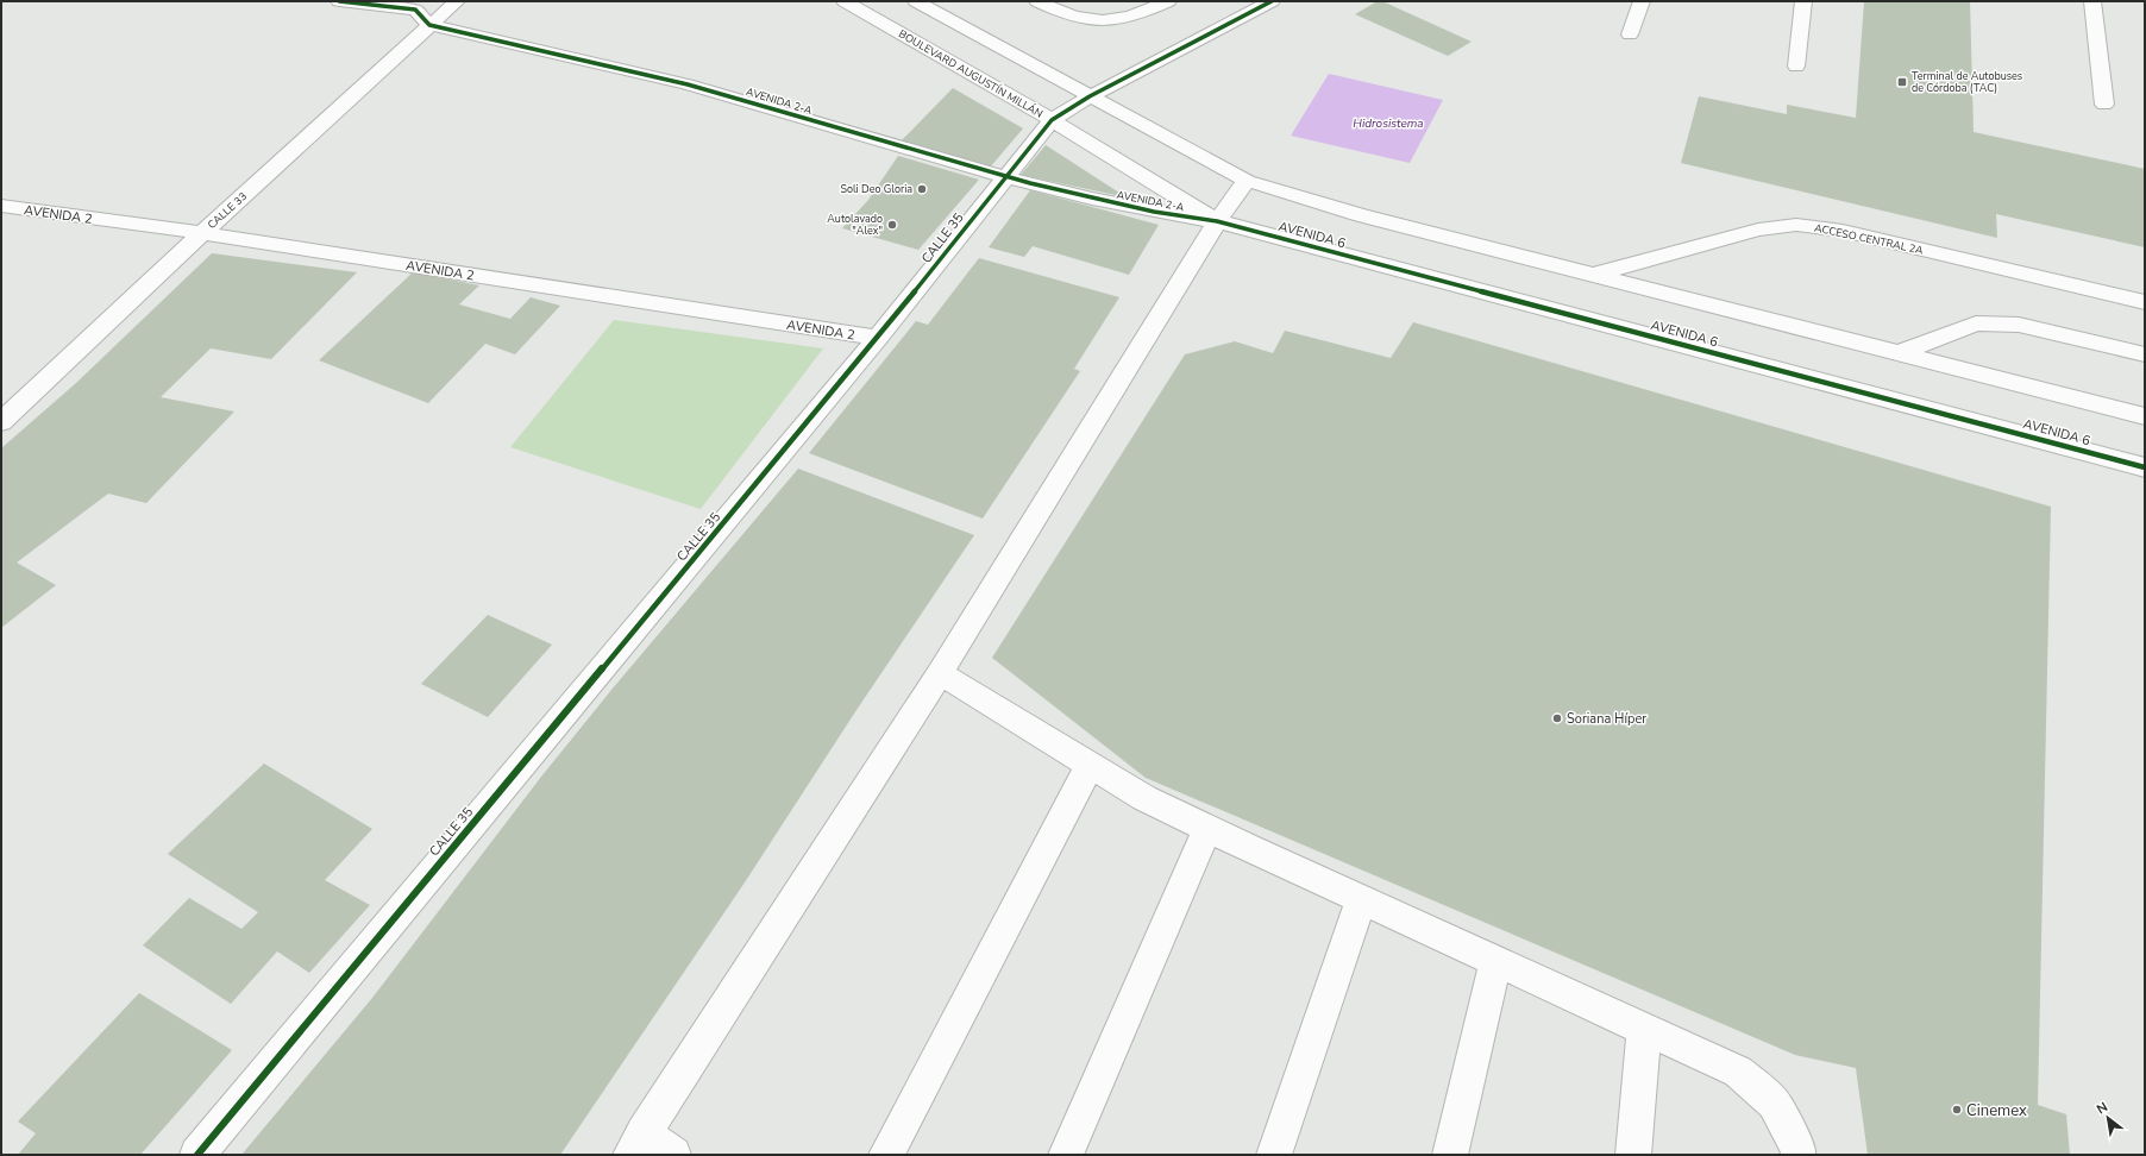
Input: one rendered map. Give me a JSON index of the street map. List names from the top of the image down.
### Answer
{
  "streets": {
    "street": [
      "BOULEVARD AUGUSTÍN MILLÁN",
      "AVENIDA 2-A",
      "CALLE 33",
      "AVENIDA 2",
      "AVENIDA 6",
      "CALLE 35",
      "ACCESO CENTRAL 2A"
    ]
  },
  "crossings": [
    ["BOULEVARD AUGUSTÍN MILLÁN", "AVENIDA 2-A"],
    ["BOULEVARD AUGUSTÍN MILLÁN", "AVENIDA 6"],
    ["BOULEVARD AUGUSTÍN MILLÁN", "CALLE 35"],
    ["AVENIDA 2-A", "CALLE 33"],
    ["AVENIDA 2-A", "AVENIDA 6"],
    ["AVENIDA 2-A", "CALLE 35"],
    ["CALLE 33", "AVENIDA 2"],
    ["AVENIDA 2", "CALLE 35"]
  ],
  "water": ["Hidrosistema"],
  "places": {
    "transit": ["Terminal de Autobuses de Córdoba (TAC)"],
    "other": [
      "Soli Deo Gloria",
      "Autolavado \"Alex\"",
      "Soriana Híper",
      "Cinemex"
    ]
  },
  "north": "top left"
}
